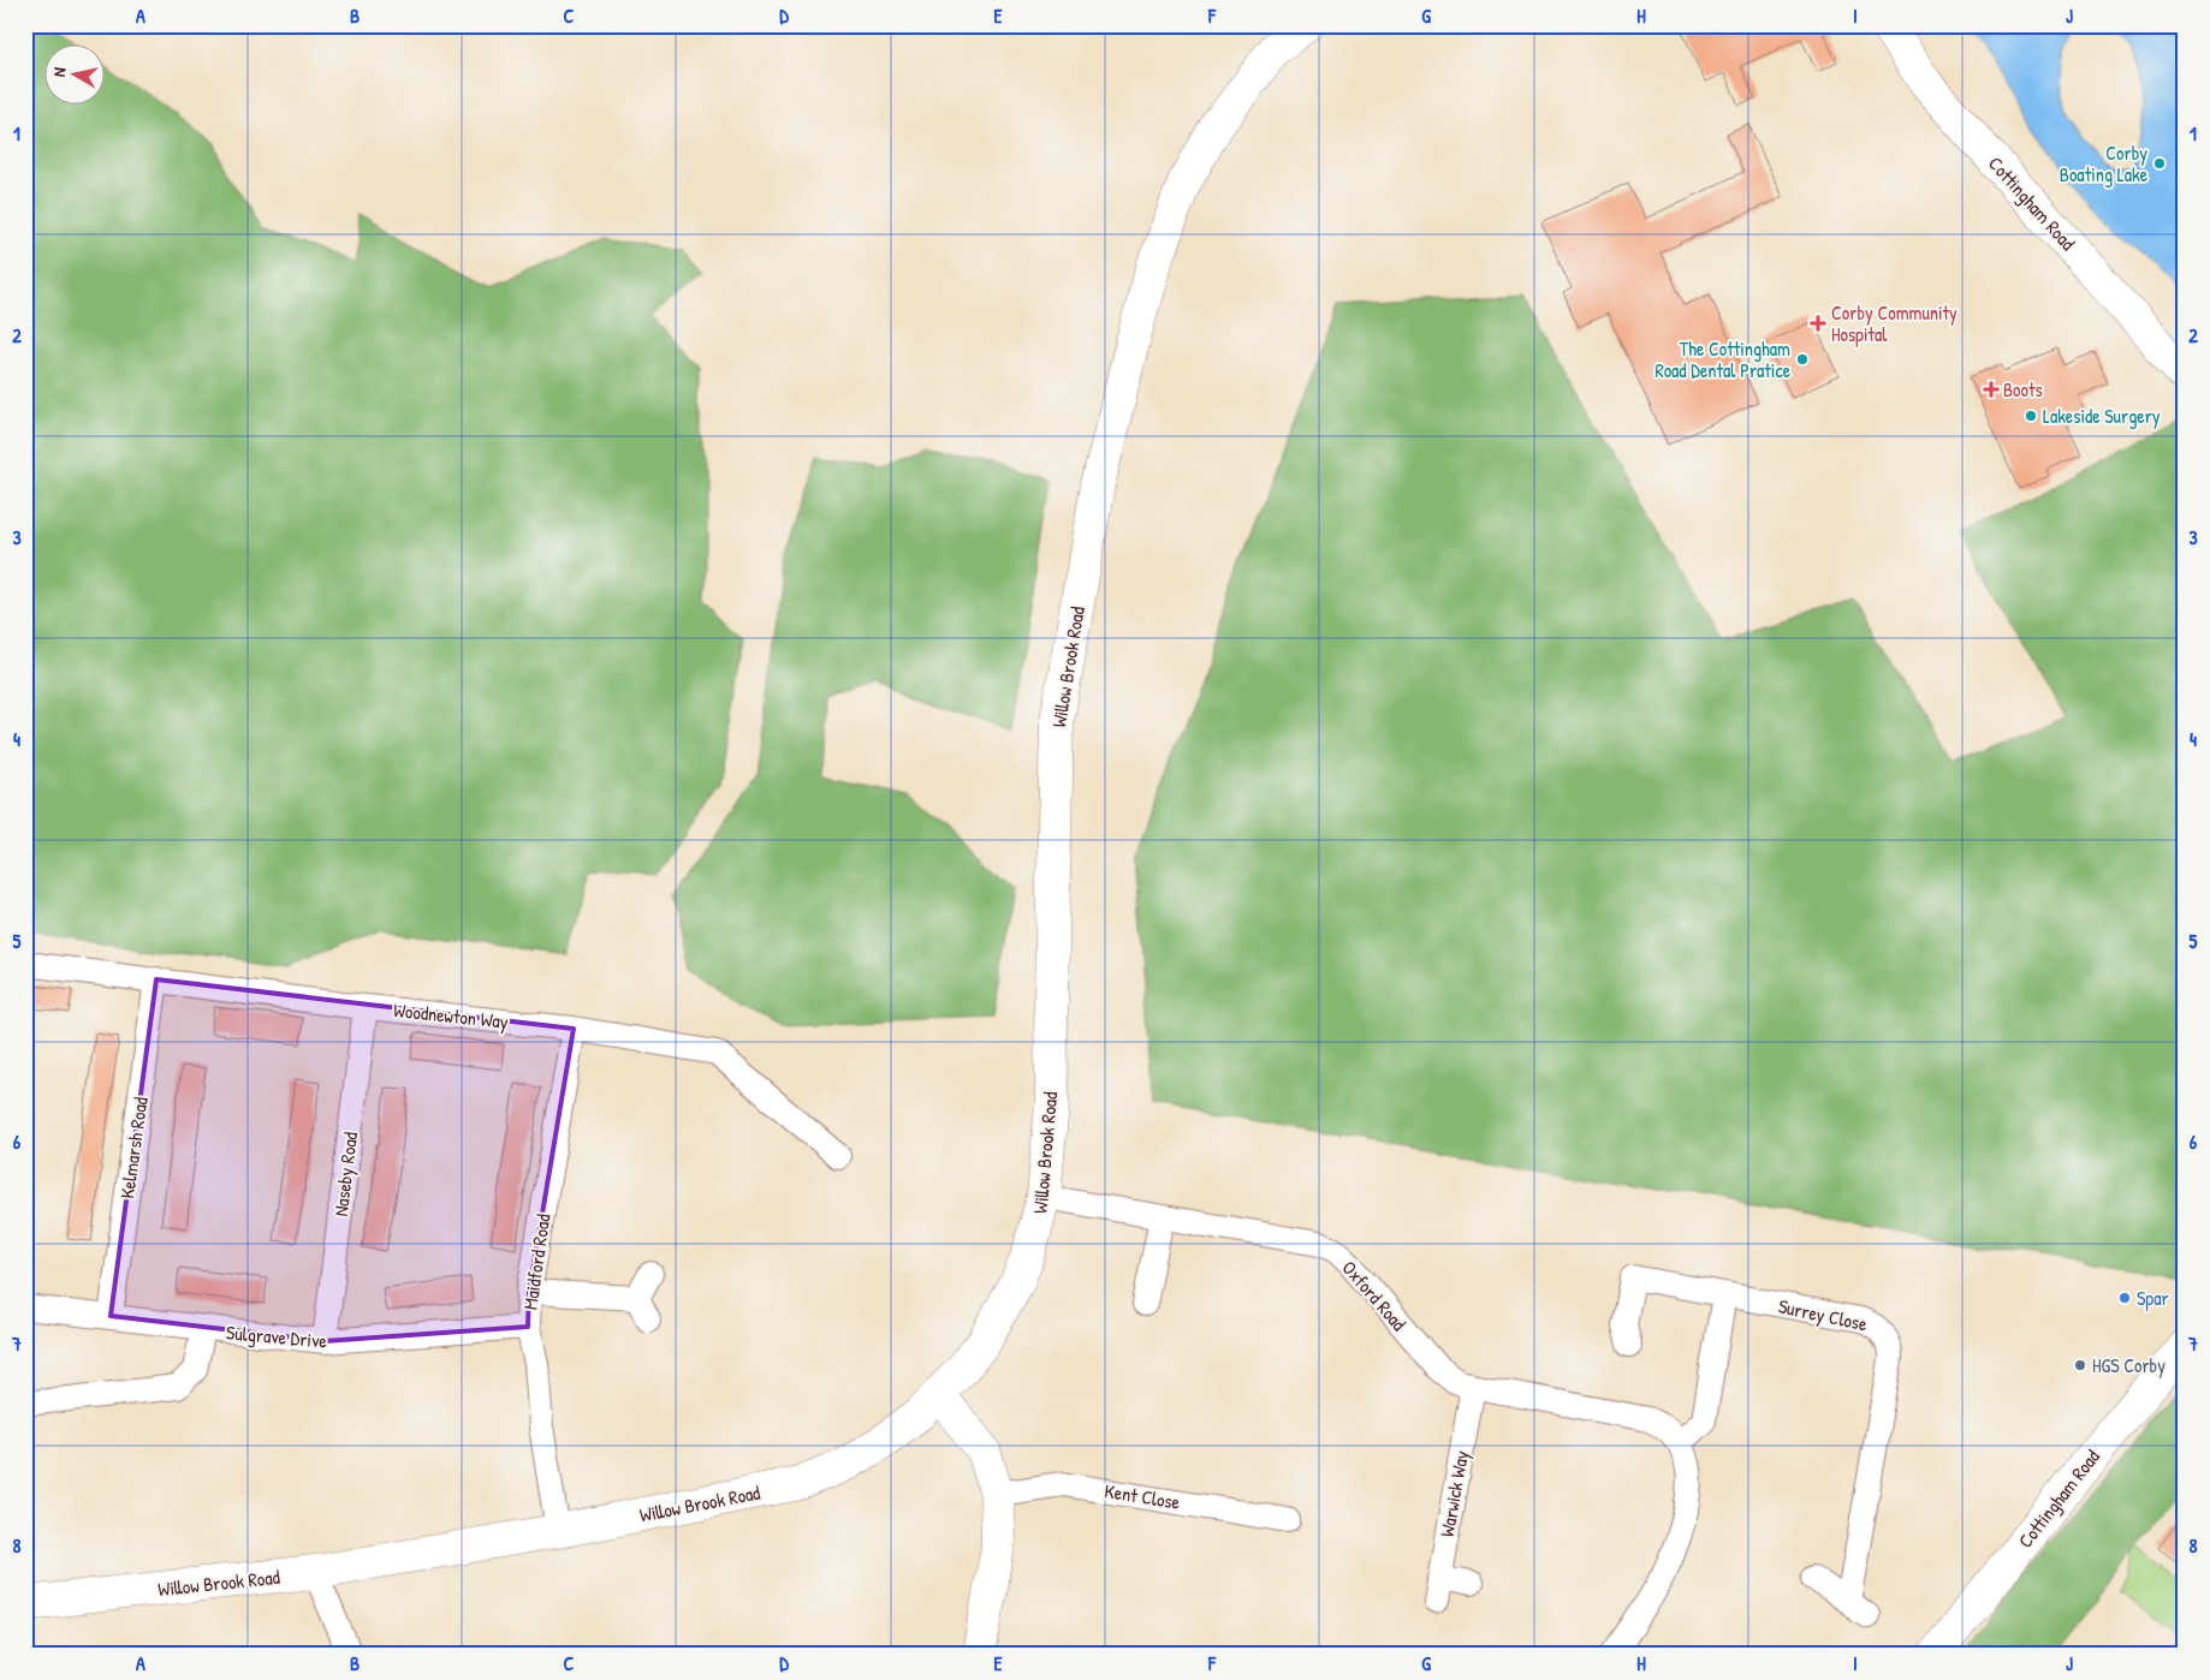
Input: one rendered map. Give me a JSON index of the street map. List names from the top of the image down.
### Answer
{
  "streets": {
    "main road": ["Cottingham Road", "Willow Brook Road"],
    "street": [
      "Woodnewton Way",
      "Kelmarsh Road",
      "Naseby Road",
      "Maidford Road",
      "Oxford Road",
      "Surrey Close",
      "Sulgrave Drive",
      "Warwick Way",
      "Kent Close"
    ]
  },
  "crossings": [
    ["Willow Brook Road", "Maidford Road"],
    ["Willow Brook Road", "Oxford Road"],
    ["Woodnewton Way", "Kelmarsh Road"],
    ["Woodnewton Way", "Naseby Road"],
    ["Woodnewton Way", "Maidford Road"],
    ["Kelmarsh Road", "Sulgrave Drive"],
    ["Naseby Road", "Sulgrave Drive"],
    ["Maidford Road", "Sulgrave Drive"],
    ["Oxford Road", "Warwick Way"]
  ],
  "places": {
    "other": [
      "Corby Boating Lake",
      "The Cottingham Road Dental Pratice",
      "Lakeside Surgery",
      "Spar",
      "HGS Corby"
    ],
    "health": ["Corby Community Hospital", "Boots"]
  },
  "north": "left",
  "grid": {
    "columns": [
      "A",
      "B",
      "C",
      "D",
      "E",
      "F",
      "G",
      "H",
      "I",
      "J"
    ],
    "rows": [
      "1",
      "2",
      "3",
      "4",
      "5",
      "6",
      "7",
      "8"
    ]
  }
}
